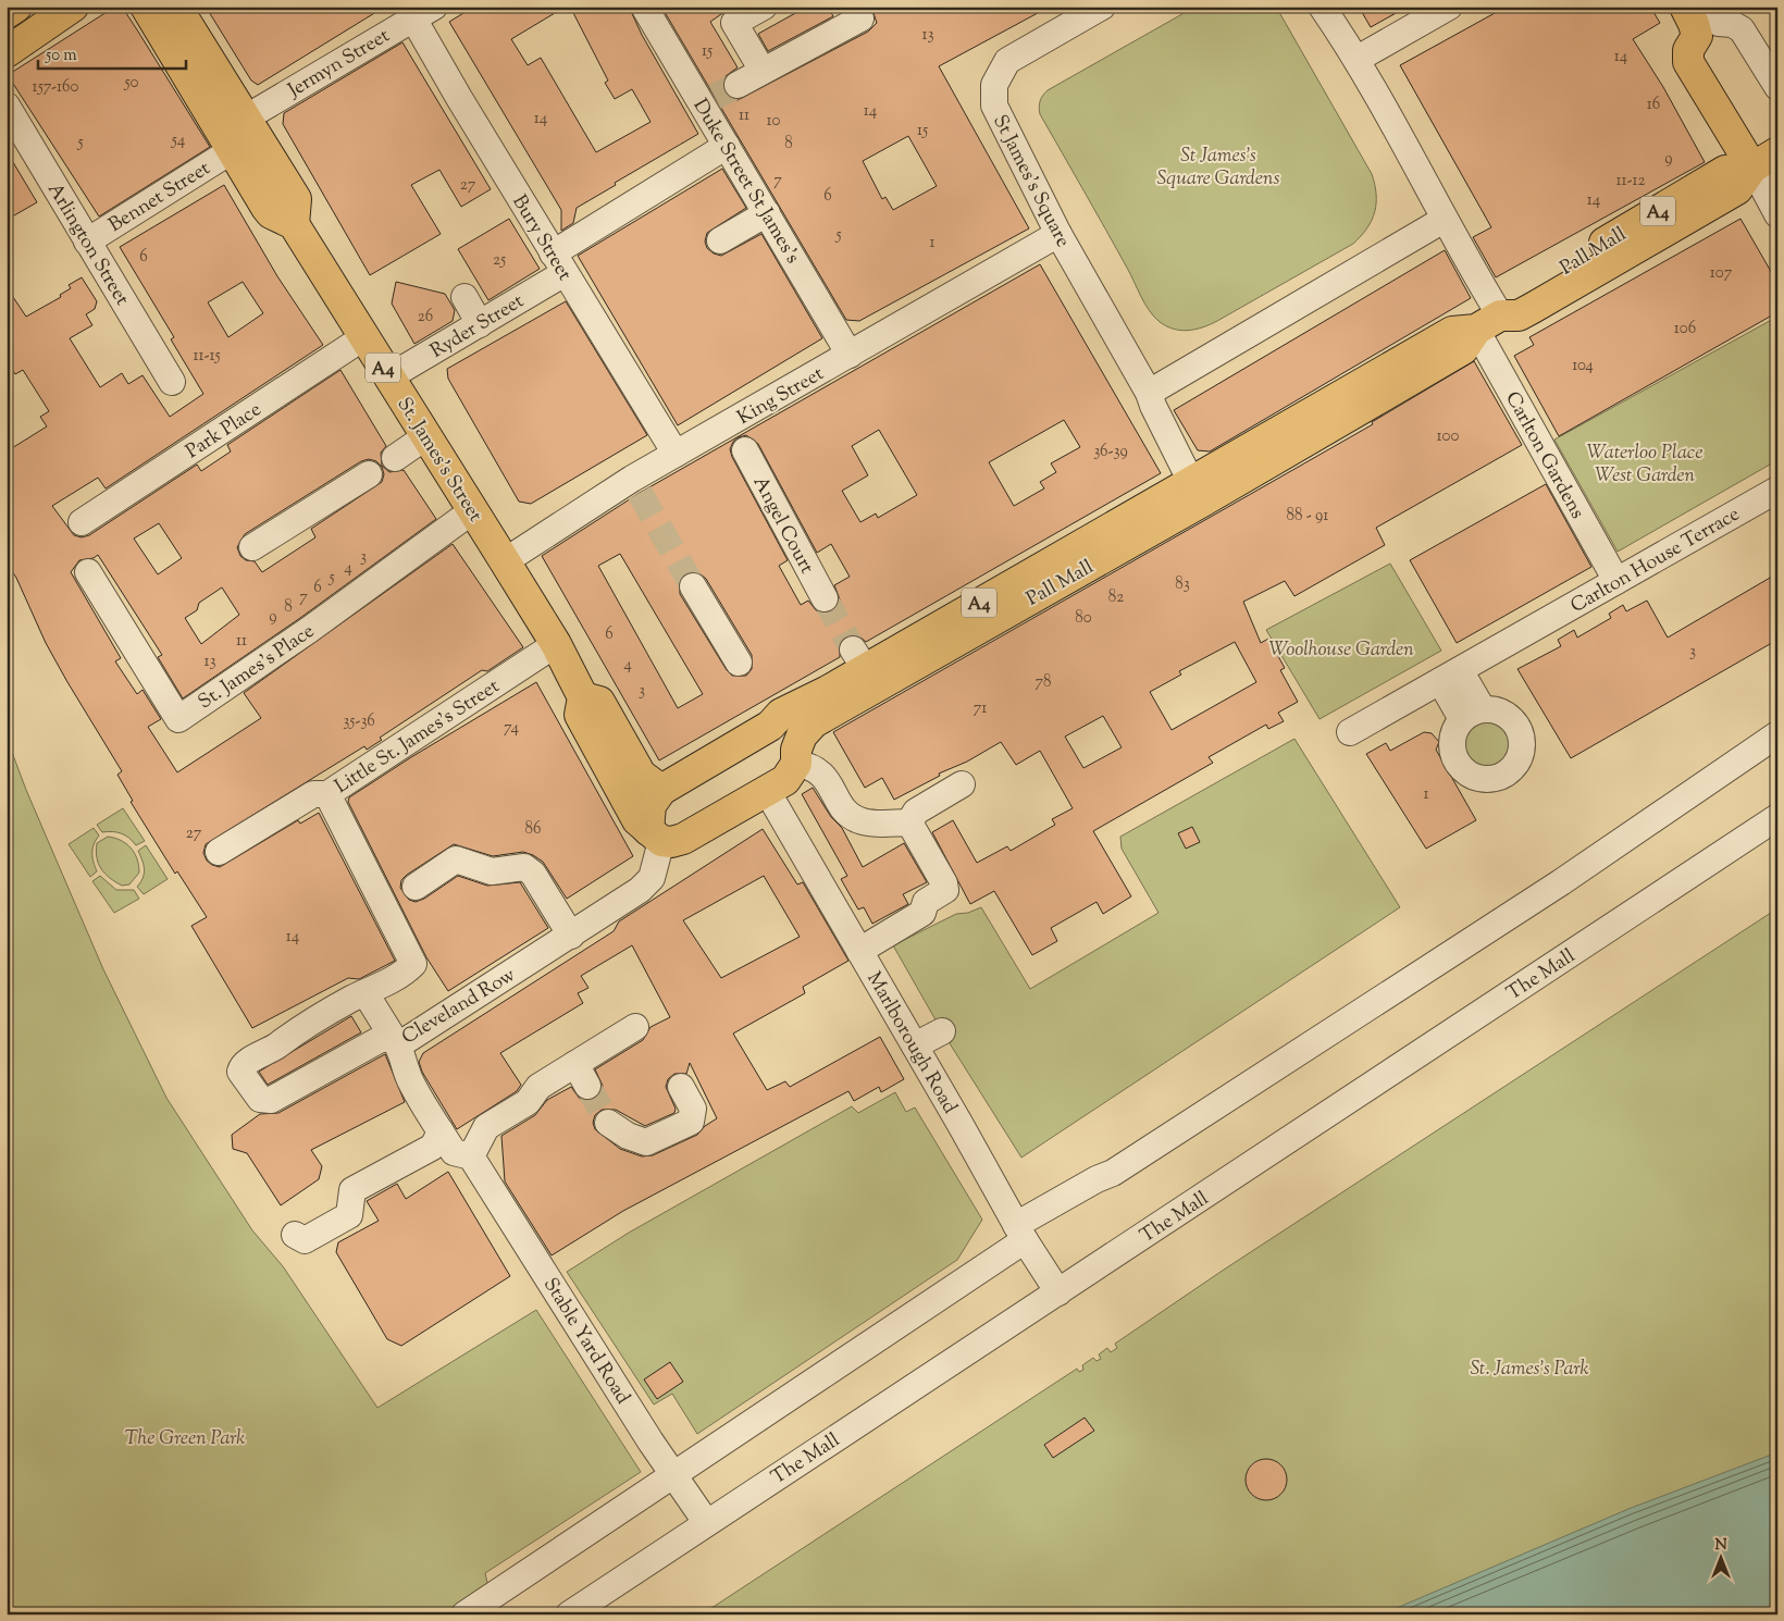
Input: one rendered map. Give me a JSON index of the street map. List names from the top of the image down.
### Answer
{
  "streets": {
    "main road": ["A4", "Pall Mall", "St. James's Street"],
    "street": [
      "Jermyn Street",
      "Duke Street St James's",
      "St James's Square",
      "Bennet Street",
      "Bury Street",
      "Arlington Street",
      "Ryder Street",
      "King Street",
      "Park Place",
      "Carlton Gardens",
      "Angel Court",
      "Carlton House Terrace",
      "St. James's Place",
      "Little St. James's Street",
      "The Mall",
      "Cleveland Row",
      "Marlborough Road",
      "Stable Yard Road"
    ]
  },
  "crossings": [
    ["Jermyn Street", "Bury Street"],
    ["Duke Street St James's", "Ryder Street"],
    ["Duke Street St James's", "King Street"],
    ["St James's Square", "Pall Mall"],
    ["St James's Square", "King Street"],
    ["Bennet Street", "Arlington Street"],
    ["Bury Street", "Ryder Street"],
    ["Bury Street", "King Street"],
    ["Pall Mall", "Carlton Gardens"],
    ["Pall Mall", "St. James's Street"],
    ["Pall Mall", "Cleveland Row"],
    ["Pall Mall", "Marlborough Road"],
    ["Ryder Street", "St. James's Street"],
    ["King Street", "St. James's Street"],
    ["King Street", "Angel Court"],
    ["Park Place", "St. James's Street"],
    ["Carlton Gardens", "Carlton House Terrace"],
    ["St. James's Street", "St. James's Place"],
    ["St. James's Street", "Little St. James's Street"],
    ["St. James's Street", "Cleveland Row"],
    ["Little St. James's Street", "Cleveland Row"],
    ["The Mall", "Marlborough Road"],
    ["The Mall", "Stable Yard Road"]
  ],
  "parks": [
    "St James's Square Gardens",
    "Waterloo Place West Garden",
    "Woolhouse Garden",
    "St. James's Park",
    "The Green Park"
  ],
  "house_numbers": [
    "13",
    "15",
    "14",
    "50",
    "157-160",
    "16",
    "14",
    "11",
    "14",
    "10",
    "15",
    "54",
    "5",
    "8",
    "9",
    "7",
    "11-12",
    "27",
    "6",
    "14",
    "5",
    "1",
    "6",
    "25",
    "107",
    "26",
    "106",
    "11-15",
    "104",
    "100",
    "36-39",
    "88 - 91",
    "3",
    "4",
    "5",
    "83",
    "6",
    "7",
    "82",
    "8",
    "9",
    "80",
    "6",
    "11",
    "3",
    "13",
    "4",
    "78",
    "3",
    "71",
    "35-36",
    "74",
    "1",
    "86",
    "27",
    "14"
  ],
  "scale_bar": "50 m",
  "north": "top"
}
